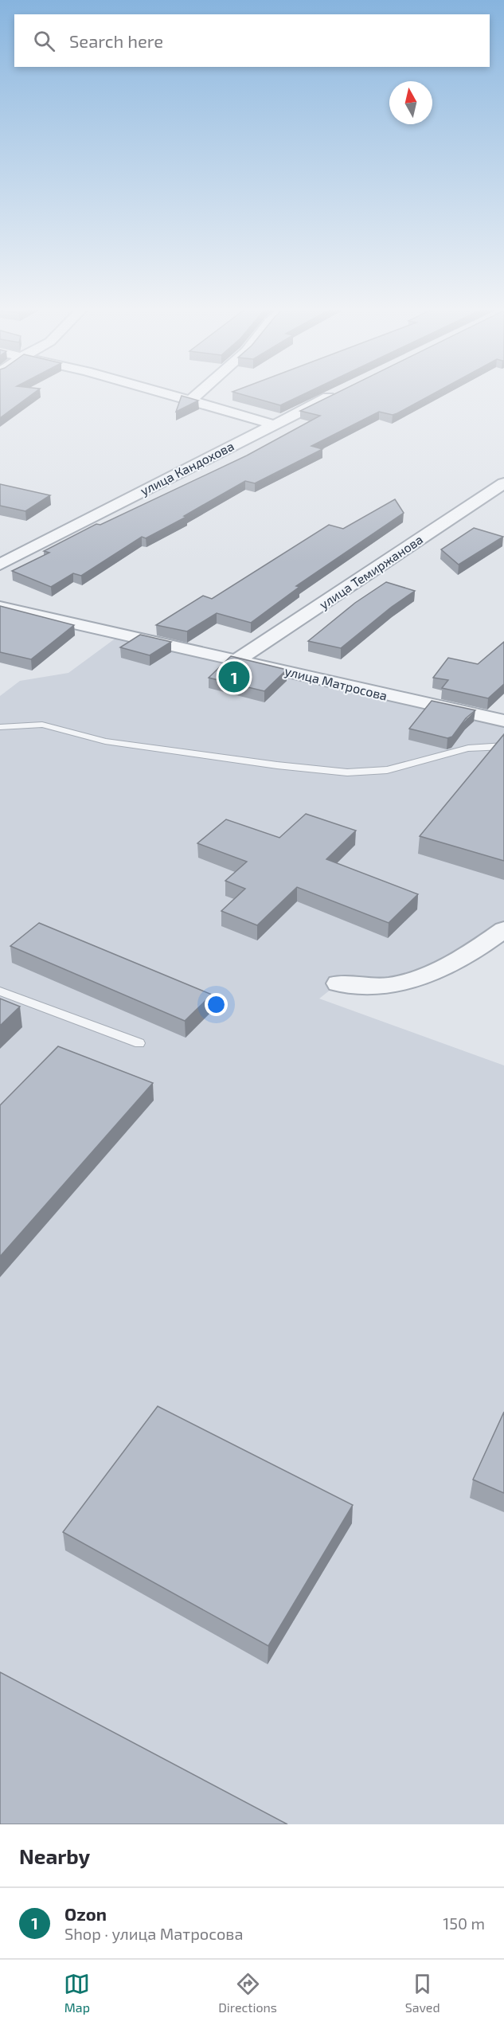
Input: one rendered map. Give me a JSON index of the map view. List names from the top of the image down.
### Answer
{
  "streets": {
    "street": ["улица Кандохова", "улица Темиржанова", "улица Матросова"]
  },
  "crossings": [
    ["улица Темиржанова", "улица Матросова"]
  ],
  "north": "top",
  "page": {
    "search": "Search here",
    "pins": "1",
    "heading": "Nearby",
    "list": [
      {
        "mark": "1",
        "name": "Ozon",
        "note": "Shop · улица Матросова",
        "value": "150 m"
      }
    ],
    "nav": ["Map", "Directions", "Saved"]
  }
}
